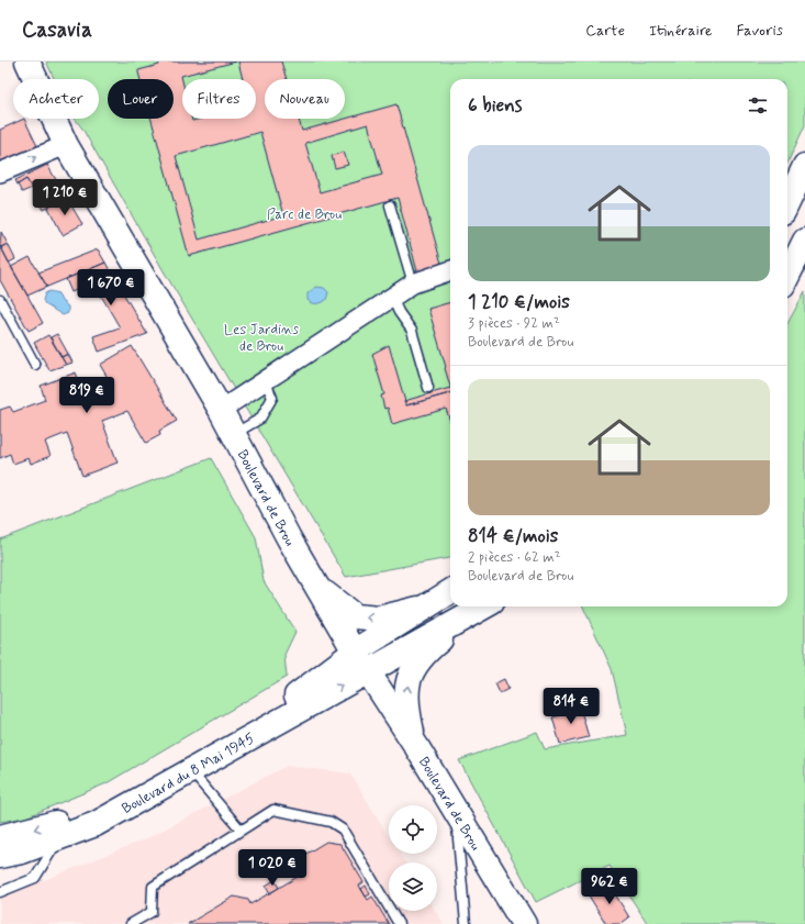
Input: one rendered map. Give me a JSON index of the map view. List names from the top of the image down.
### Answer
{
  "streets": {
    "main road": ["Boulevard de Brou", "Boulevard du 8 Mai 1945"]
  },
  "crossings": [
    ["Boulevard de Brou", "Boulevard du 8 Mai 1945"]
  ],
  "parks": ["Parc de Brou", "Les Jardins de Brou"],
  "page": {
    "header": "Casavia",
    "nav": ["Carte", "Itinéraire", "Favoris"],
    "chip": [
      "Acheter",
      "Louer",
      "Filtres",
      "Nouveau"
    ],
    "heading": "6 biens",
    "list": [
      {
        "name": "1 210 €/mois",
        "note": "3 pièces · 92 m² · Boulevard de Brou"
      },
      {
        "name": "814 €/mois",
        "note": "2 pièces · 62 m² · Boulevard de Brou"
      }
    ],
    "price": [
      "1 210 €",
      "1 670 €",
      "819 €",
      "814 €",
      "1 020 €",
      "962 €"
    ]
  }
}
